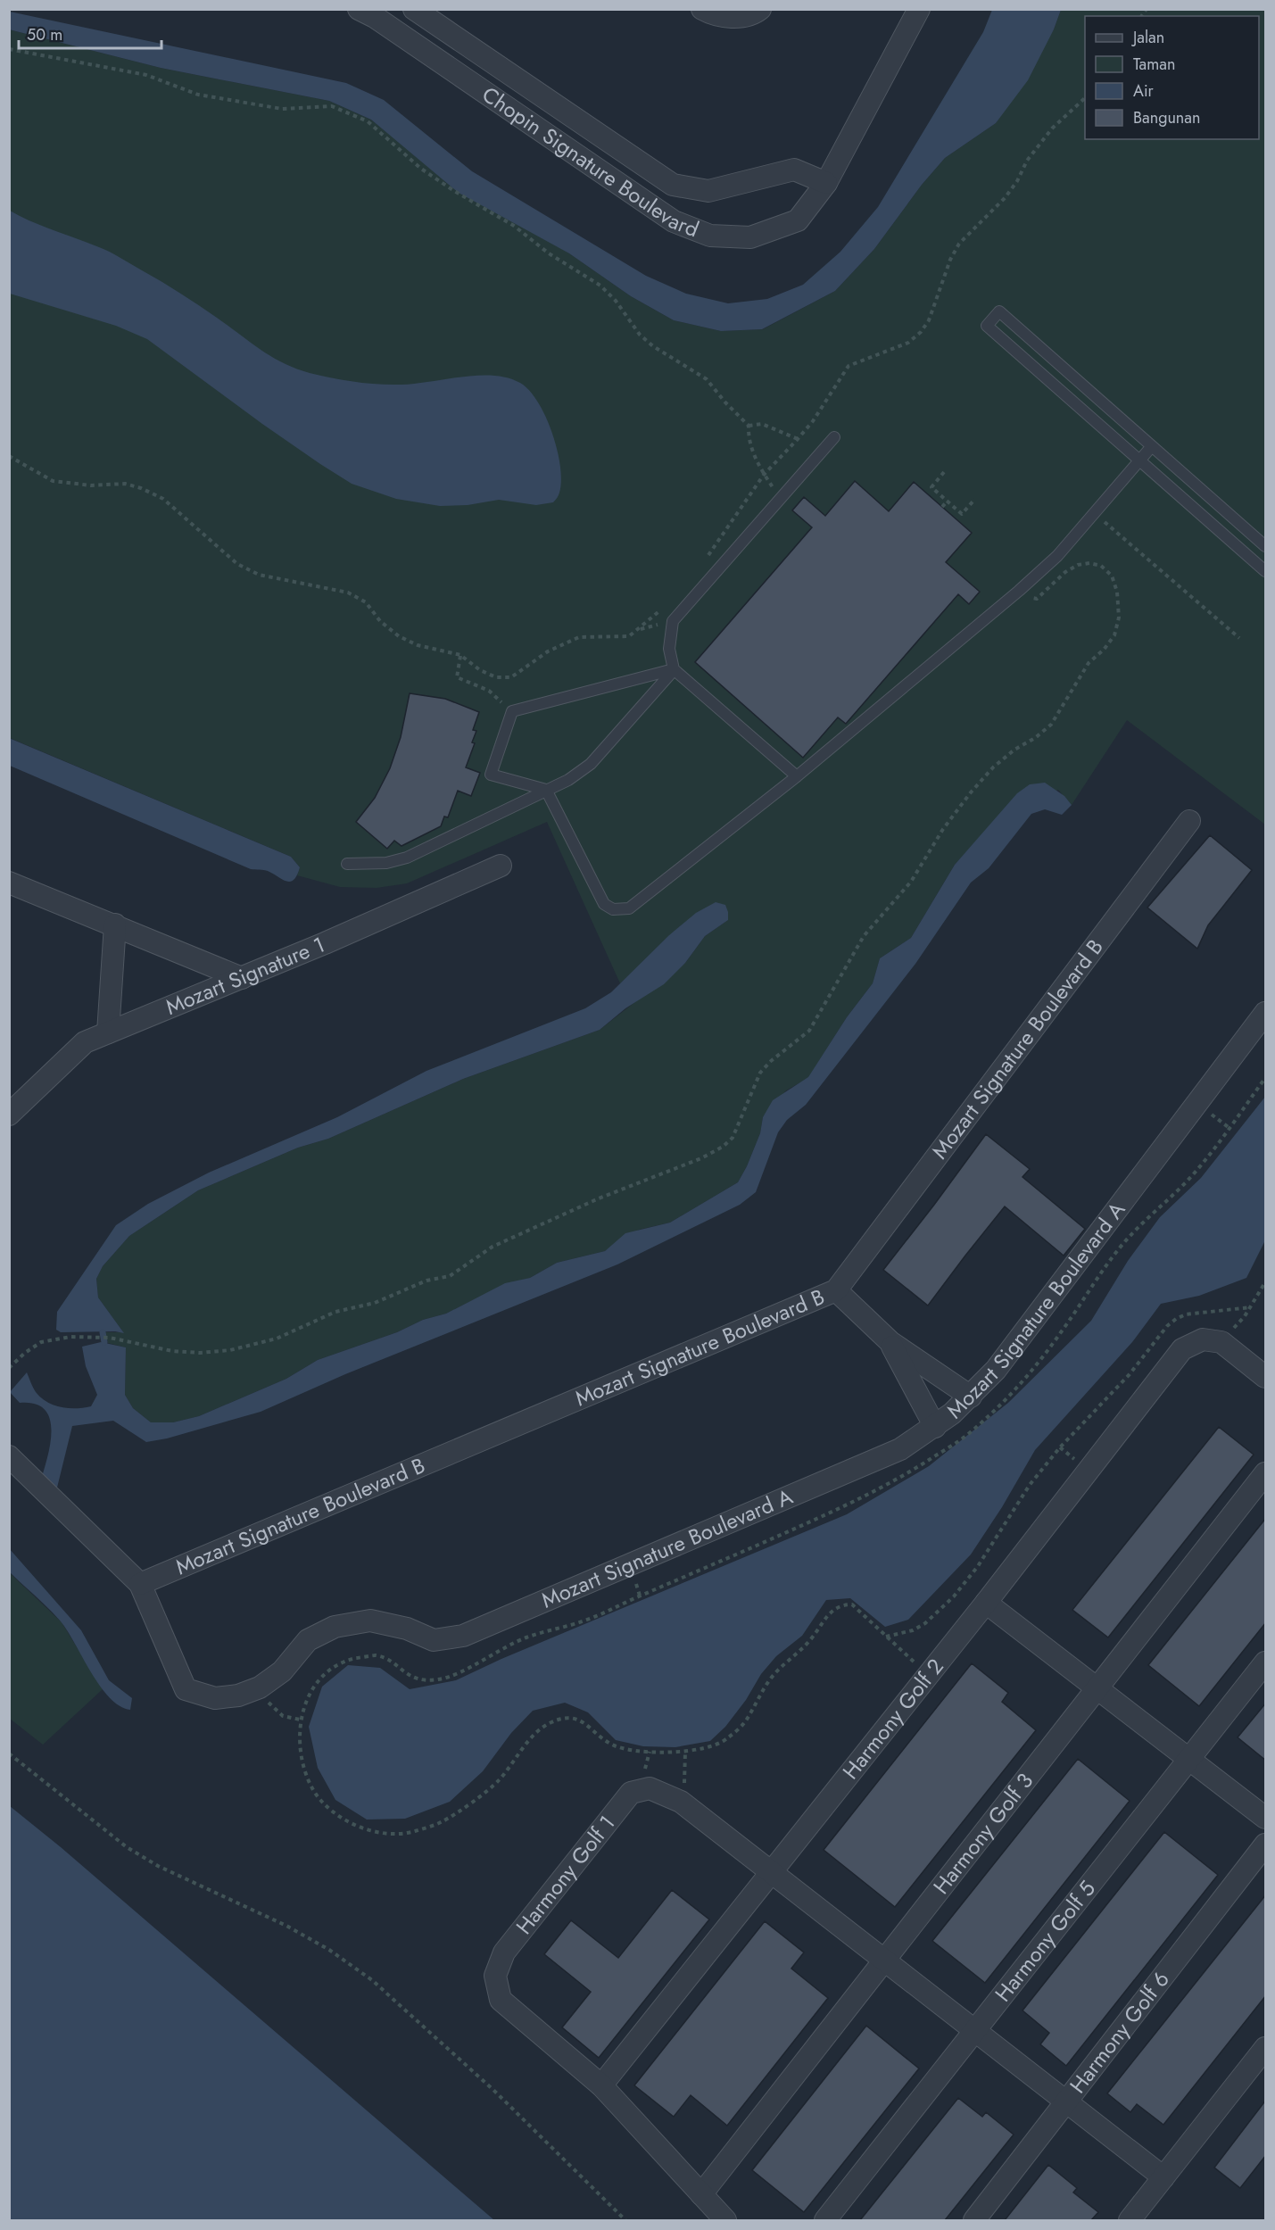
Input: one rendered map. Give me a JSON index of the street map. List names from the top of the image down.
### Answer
{
  "streets": {
    "street": [
      "Chopin Signature Boulevard",
      "Mozart Signature 1",
      "Mozart Signature Boulevard B",
      "Mozart Signature Boulevard A",
      "Harmony Golf 2",
      "Harmony Golf 3",
      "Harmony Golf 1",
      "Harmony Golf 5",
      "Harmony Golf 6"
    ]
  },
  "crossings": [
    ["Mozart Signature Boulevard B", "Mozart Signature Boulevard A"],
    ["Harmony Golf 2", "Harmony Golf 1"]
  ],
  "legend": [
    "Jalan",
    "Taman",
    "Air",
    "Bangunan"
  ],
  "scale_bar": "50 m"
}
